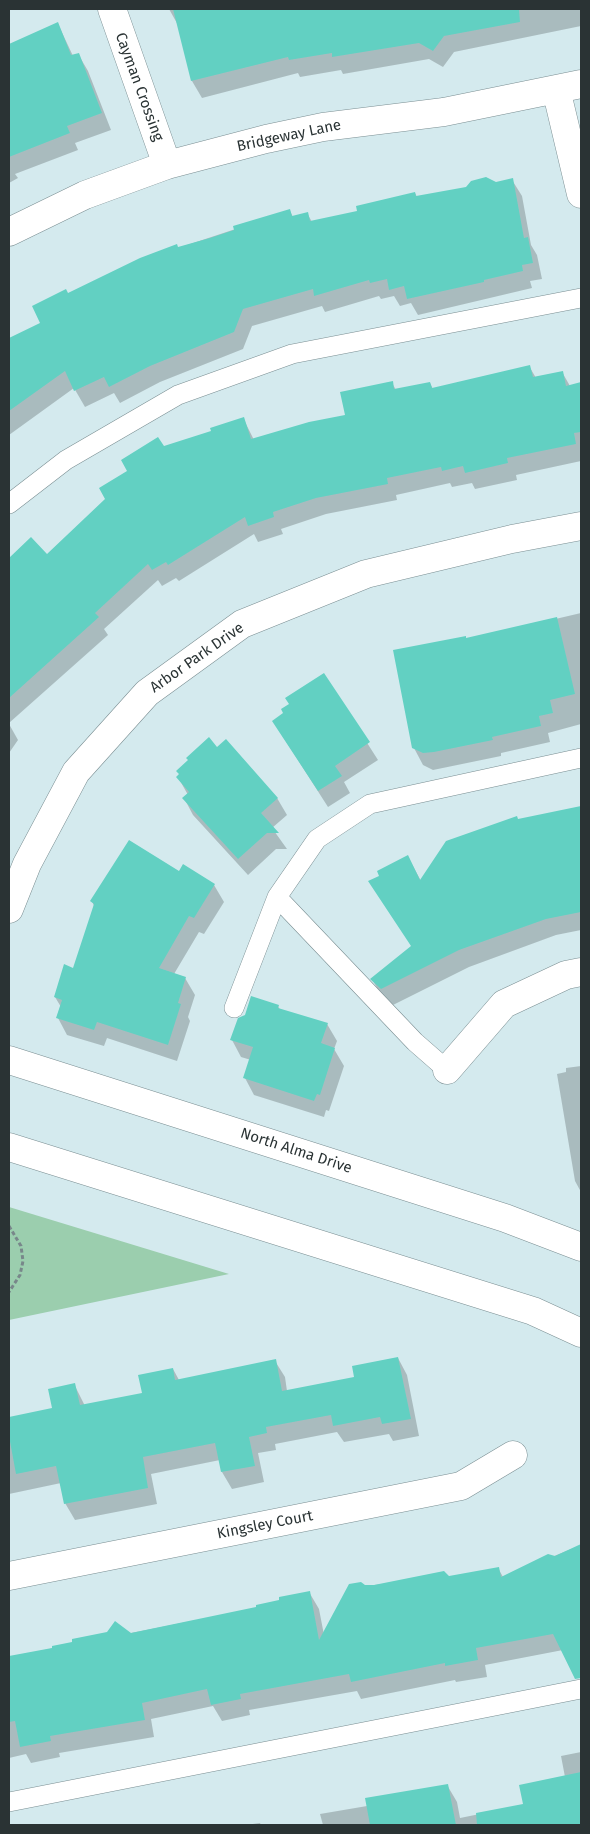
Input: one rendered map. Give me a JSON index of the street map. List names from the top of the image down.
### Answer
{
  "streets": {
    "street": [
      "Cayman Crossing",
      "Bridgeway Lane",
      "Arbor Park Drive",
      "North Alma Drive",
      "Kingsley Court"
    ]
  },
  "crossings": [
    ["Cayman Crossing", "Bridgeway Lane"]
  ]
}
